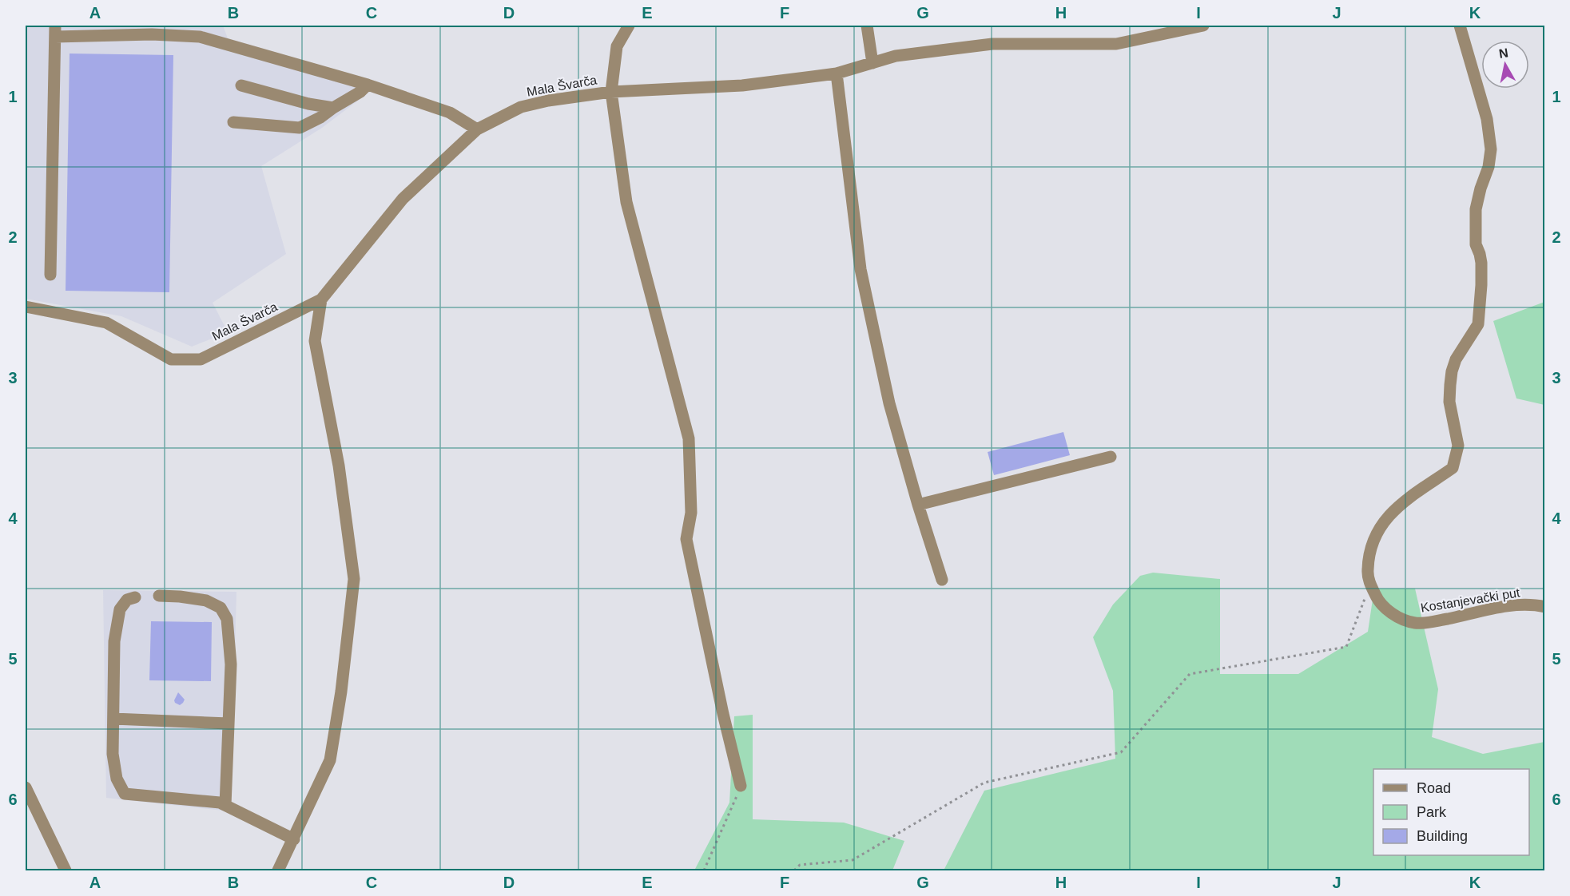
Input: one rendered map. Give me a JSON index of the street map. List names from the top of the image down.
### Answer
{
  "streets": {
    "street": ["Mala Švarča", "Kostanjevački put"]
  },
  "legend": ["Road", "Park", "Building"],
  "north": "top",
  "grid": {
    "columns": [
      "A",
      "B",
      "C",
      "D",
      "E",
      "F",
      "G",
      "H",
      "I",
      "J",
      "K"
    ],
    "rows": [
      "1",
      "2",
      "3",
      "4",
      "5",
      "6"
    ]
  }
}
